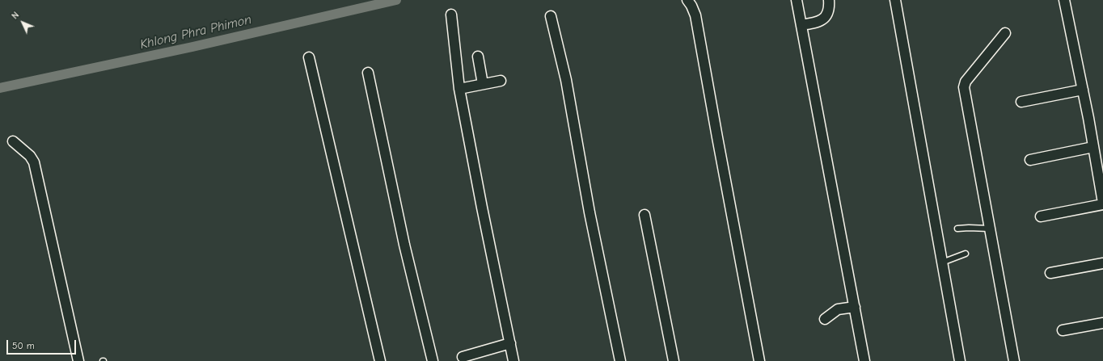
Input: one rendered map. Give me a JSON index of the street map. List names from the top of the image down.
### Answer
{
  "water": ["Khlong Phra Phimon"],
  "scale_bar": "50 m",
  "north": "top left"
}
